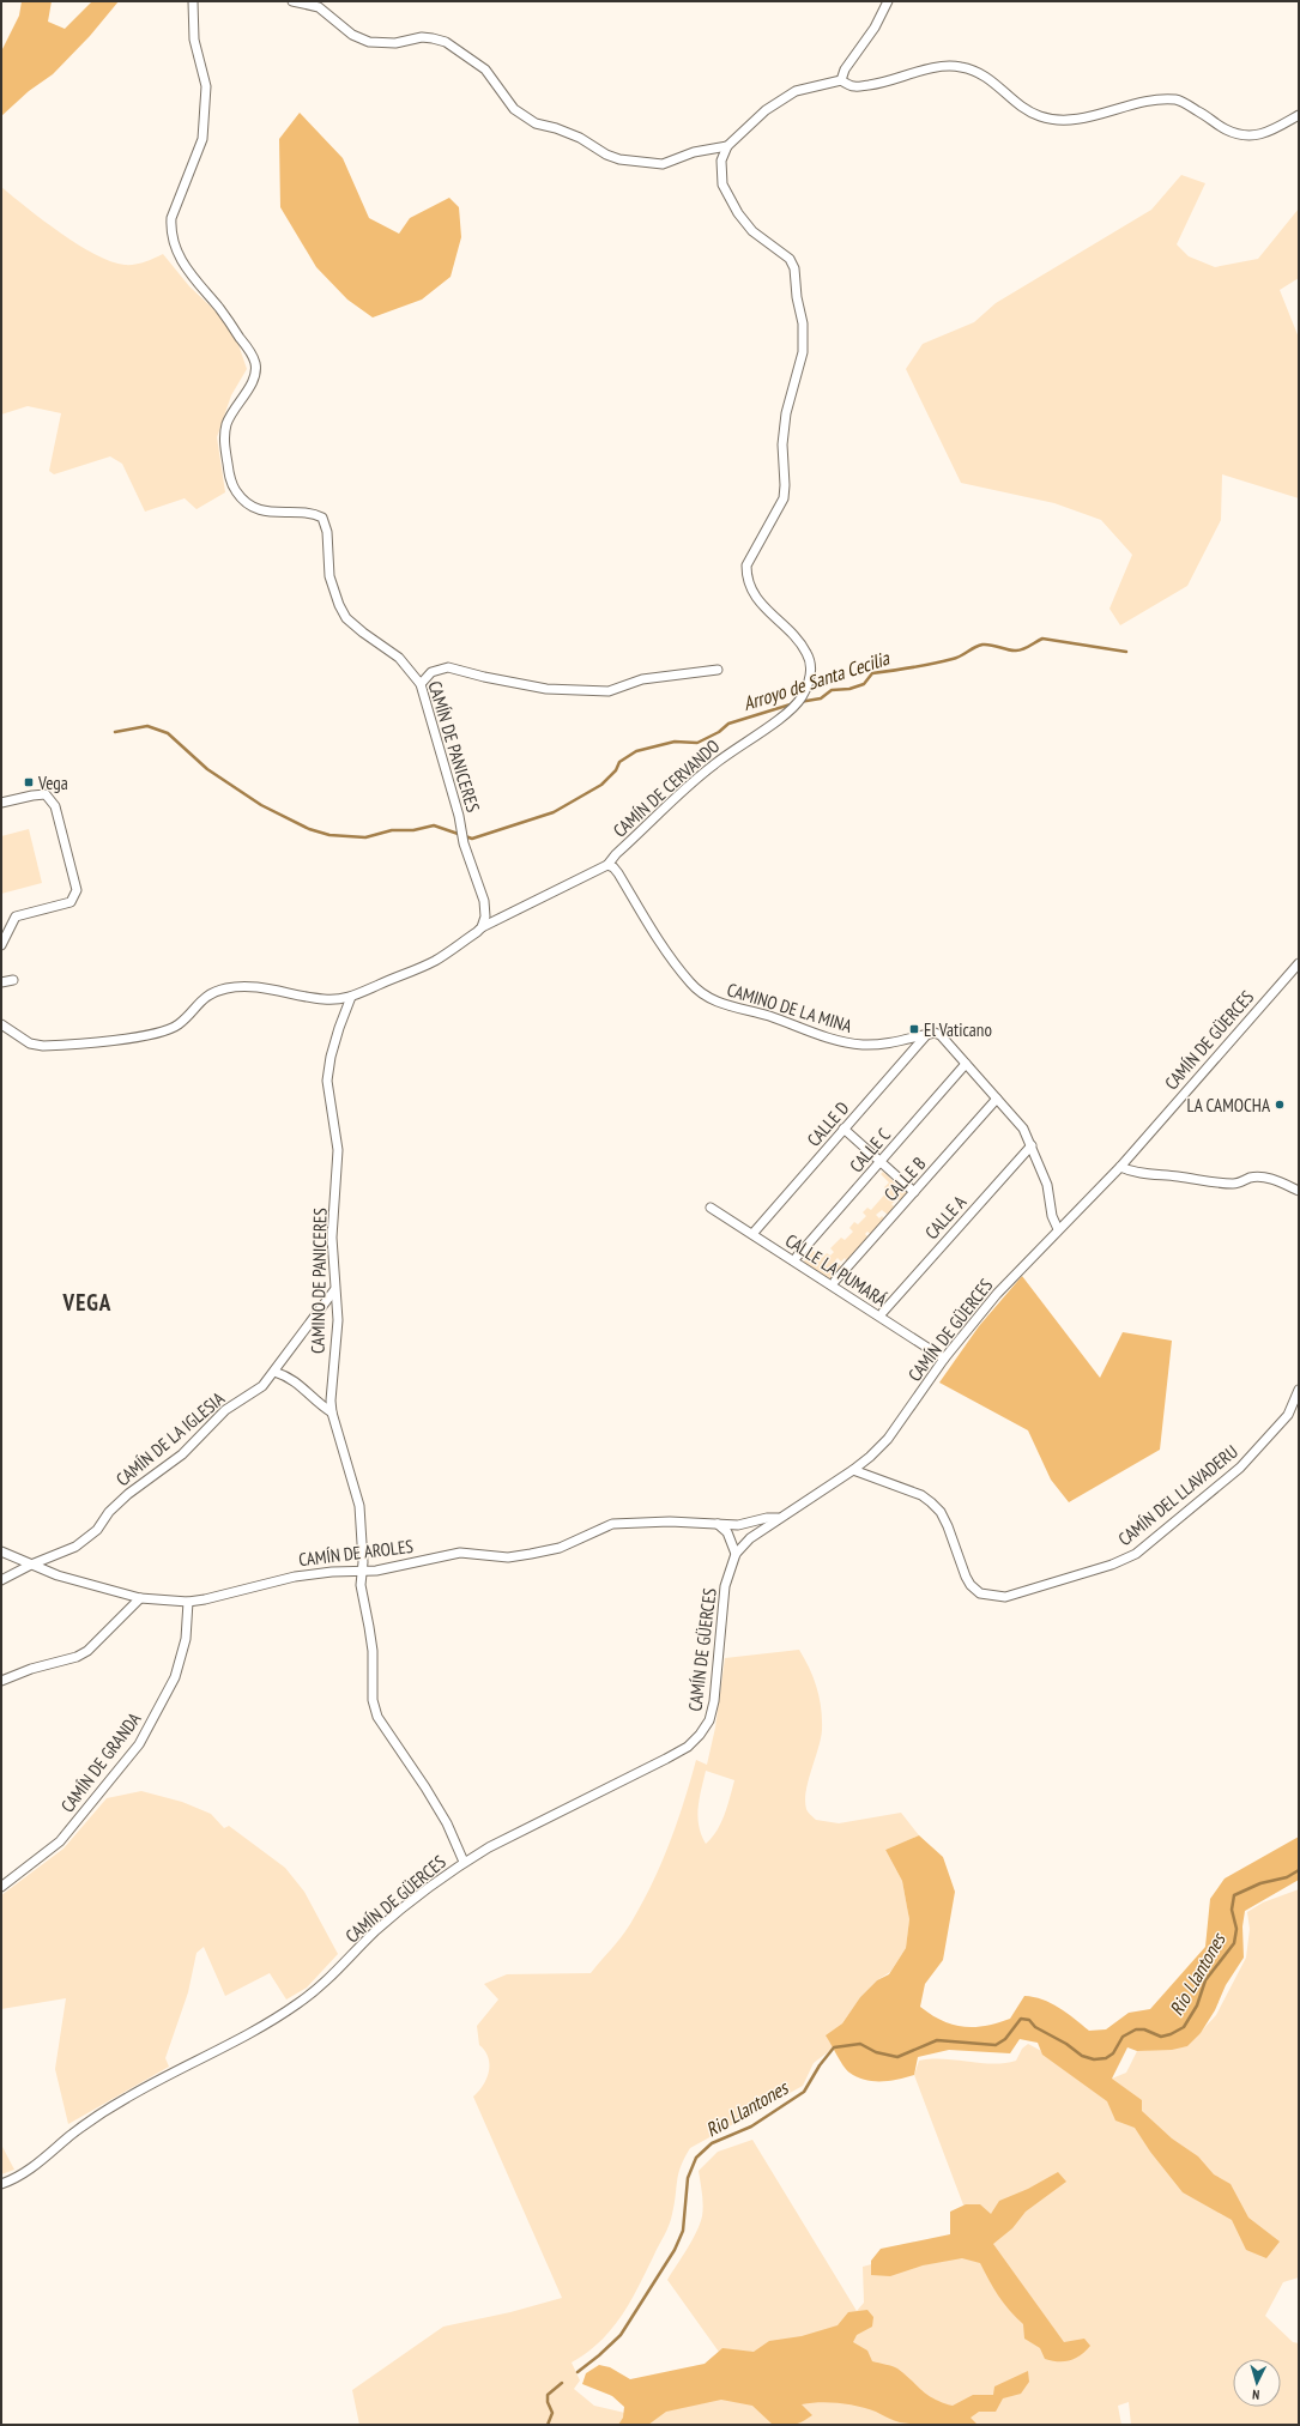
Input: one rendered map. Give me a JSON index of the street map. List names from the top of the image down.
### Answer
{
  "streets": {
    "street": [
      "CAMÍN DE PANICERES",
      "CAMÍN DE CERVANDO",
      "CAMINO DE LA MINA",
      "CAMÍN DE GÜERCES",
      "CALLE D",
      "CALLE C",
      "CALLE B",
      "CALLE A",
      "CALLE LA PUMARÁ",
      "CAMINO DE PANICERES",
      "CAMÍN DE LA IGLESIA",
      "CAMÍN DEL LLAVADERU",
      "CAMÍN DE AROLES",
      "CAMÍN DE GRANDA"
    ]
  },
  "crossings": [
    ["CAMÍN DE PANICERES", "CAMÍN DE CERVANDO"],
    ["CAMÍN DE CERVANDO", "CAMINO DE LA MINA"],
    ["CAMINO DE LA MINA", "CALLE D"],
    ["CAMÍN DE GÜERCES", "CALLE LA PUMARÁ"],
    ["CAMÍN DE GÜERCES", "CAMINO DE PANICERES"],
    ["CAMÍN DE GÜERCES", "CAMÍN DEL LLAVADERU"],
    ["CAMÍN DE GÜERCES", "CAMÍN DE AROLES"],
    ["CALLE D", "CALLE LA PUMARÁ"],
    ["CAMINO DE PANICERES", "CAMÍN DE LA IGLESIA"],
    ["CAMINO DE PANICERES", "CAMÍN DE AROLES"],
    ["CAMÍN DE LA IGLESIA", "CAMÍN DE AROLES"],
    ["CAMÍN DE AROLES", "CAMÍN DE GRANDA"]
  ],
  "districts": ["VEGA"],
  "water": ["Arroyo de Santa Cecilia", "Rio Llantones"],
  "places": {
    "transit": ["Vega", "El Vaticano"],
    "other": ["LA CAMOCHA"]
  },
  "north": "bottom"
}
